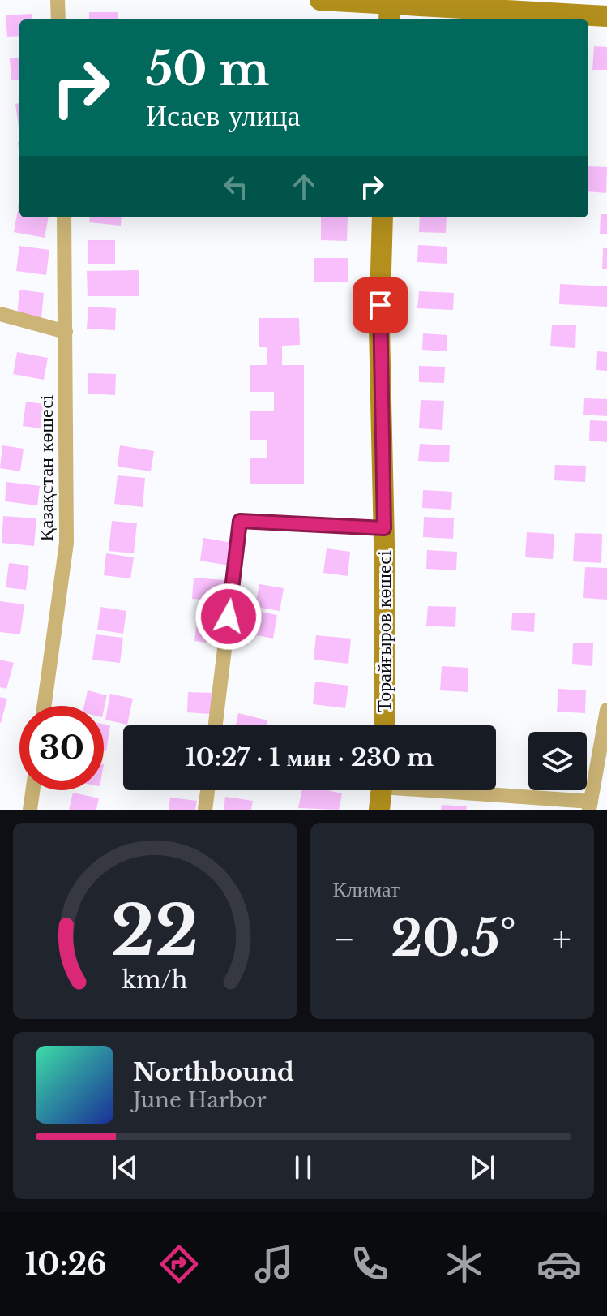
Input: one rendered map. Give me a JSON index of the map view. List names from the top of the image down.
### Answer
{
  "streets": {
    "street": ["Қазақстан көшесі", "Торайғыров көшесі"]
  },
  "page": {
    "turn": ["50 m", "Исаев улица"],
    "limit": "30",
    "trip": "10:27 · 1 мин · 230 m",
    "tile": "Климат",
    "heat": ["−", "20.5°", "+"],
    "song": ["Northbound", "June Harbor"],
    "tabs": "10:26",
    "gauge": ["22", "km/h"]
  }
}
